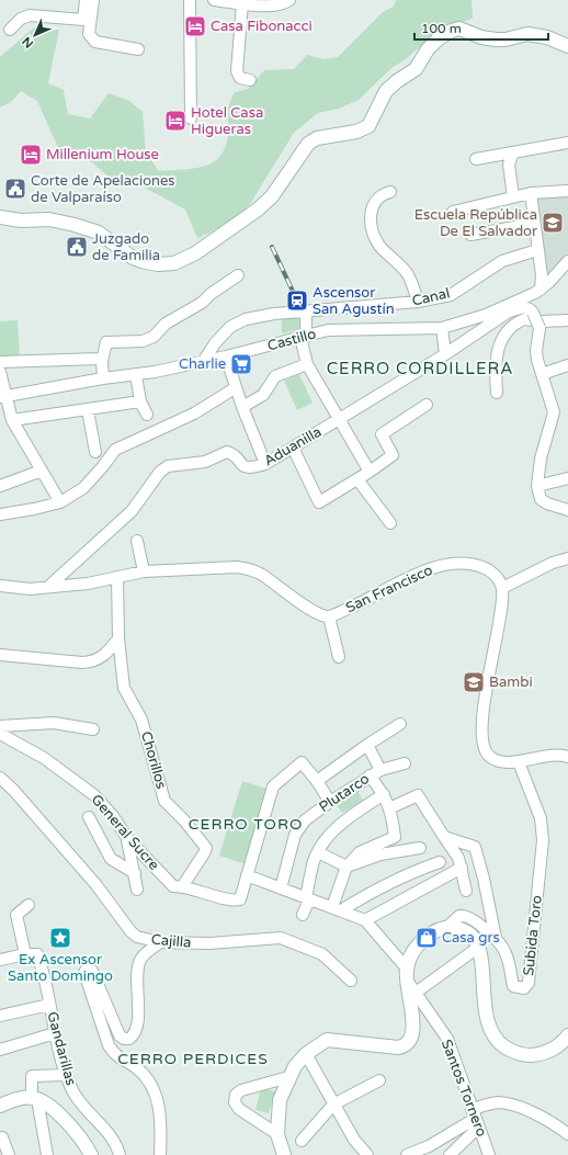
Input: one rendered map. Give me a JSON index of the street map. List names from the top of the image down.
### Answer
{
  "streets": {
    "street": [
      "Canal",
      "Castillo",
      "Aduanilla",
      "San Francisco",
      "Chorillos",
      "Plutarco",
      "General Sucre",
      "Subida Toro",
      "Cajilla",
      "Gandarillas",
      "Santos Tornero"
    ]
  },
  "crossings": [
    ["Canal", "Castillo"],
    ["Castillo", "Aduanilla"],
    ["Aduanilla", "San Francisco"],
    ["Chorillos", "General Sucre"]
  ],
  "districts": ["CERRO CORDILLERA", "CERRO TORO", "CERRO PERDICES"],
  "places": {
    "hotel": ["Casa Fibonacci", "Hotel Casa Higueras", "Millenium House"],
    "public building": ["Corte de Apelaciones de Valparaíso", "Juzgado de Familia"],
    "school or university": ["Escuela República De El Salvador", "Bambi"],
    "station": ["Ascensor San Agustín"],
    "supermarket": ["Charlie"],
    "place": ["Ex Ascensor Santo Domingo"],
    "shop": ["Casa grs"]
  },
  "scale_bar": "100 m",
  "north": "bottom left"
}
